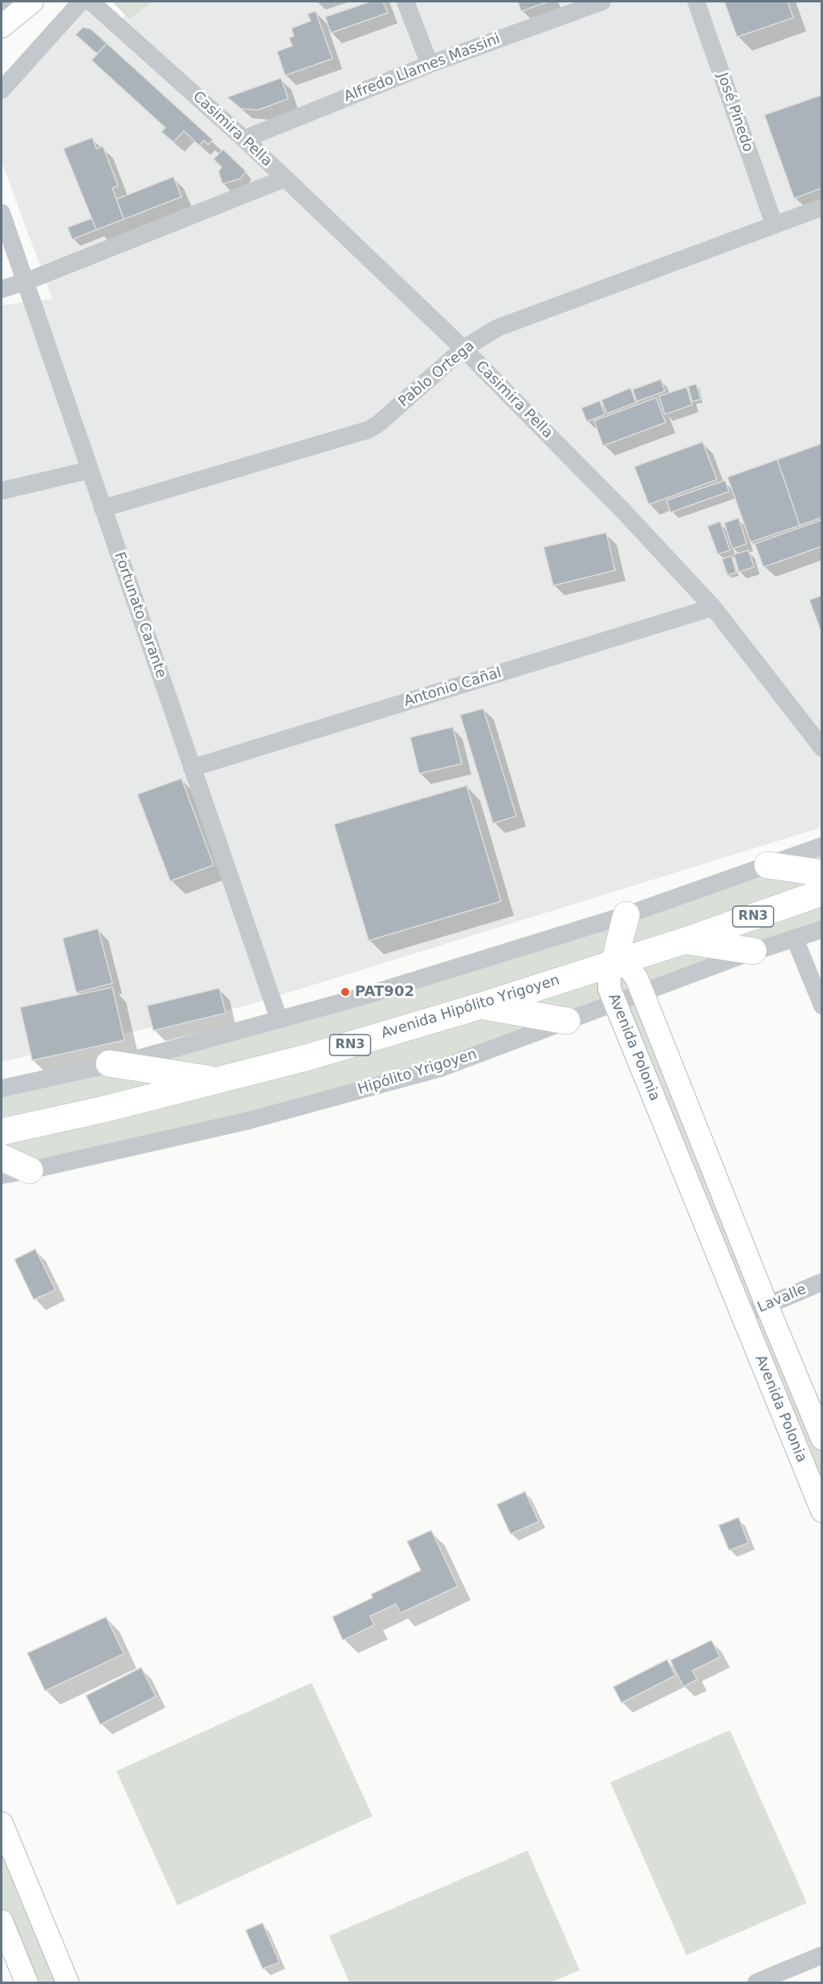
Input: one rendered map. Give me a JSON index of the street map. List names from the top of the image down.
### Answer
{
  "streets": {
    "highway": ["RN3", "Avenida Hipólito Yrigoyen"],
    "main road": ["Avenida Polonia"],
    "street": [
      "Alfredo Llames Massini",
      "José Pinedo",
      "Casimira Pella",
      "Pablo Ortega",
      "Fortunato Carante",
      "Antonio Cañal",
      "Hipólito Yrigoyen",
      "Lavalle"
    ]
  },
  "crossings": [
    ["Alfredo Llames Massini", "Casimira Pella"],
    ["José Pinedo", "Pablo Ortega"],
    ["Casimira Pella", "Pablo Ortega"],
    ["Casimira Pella", "Antonio Cañal"],
    ["Pablo Ortega", "Fortunato Carante"],
    ["Fortunato Carante", "Antonio Cañal"],
    ["Avenida Hipólito Yrigoyen", "Avenida Polonia"],
    ["Avenida Polonia", "Hipólito Yrigoyen"],
    ["Avenida Polonia", "Lavalle"]
  ],
  "places": ["PAT902"]
}
